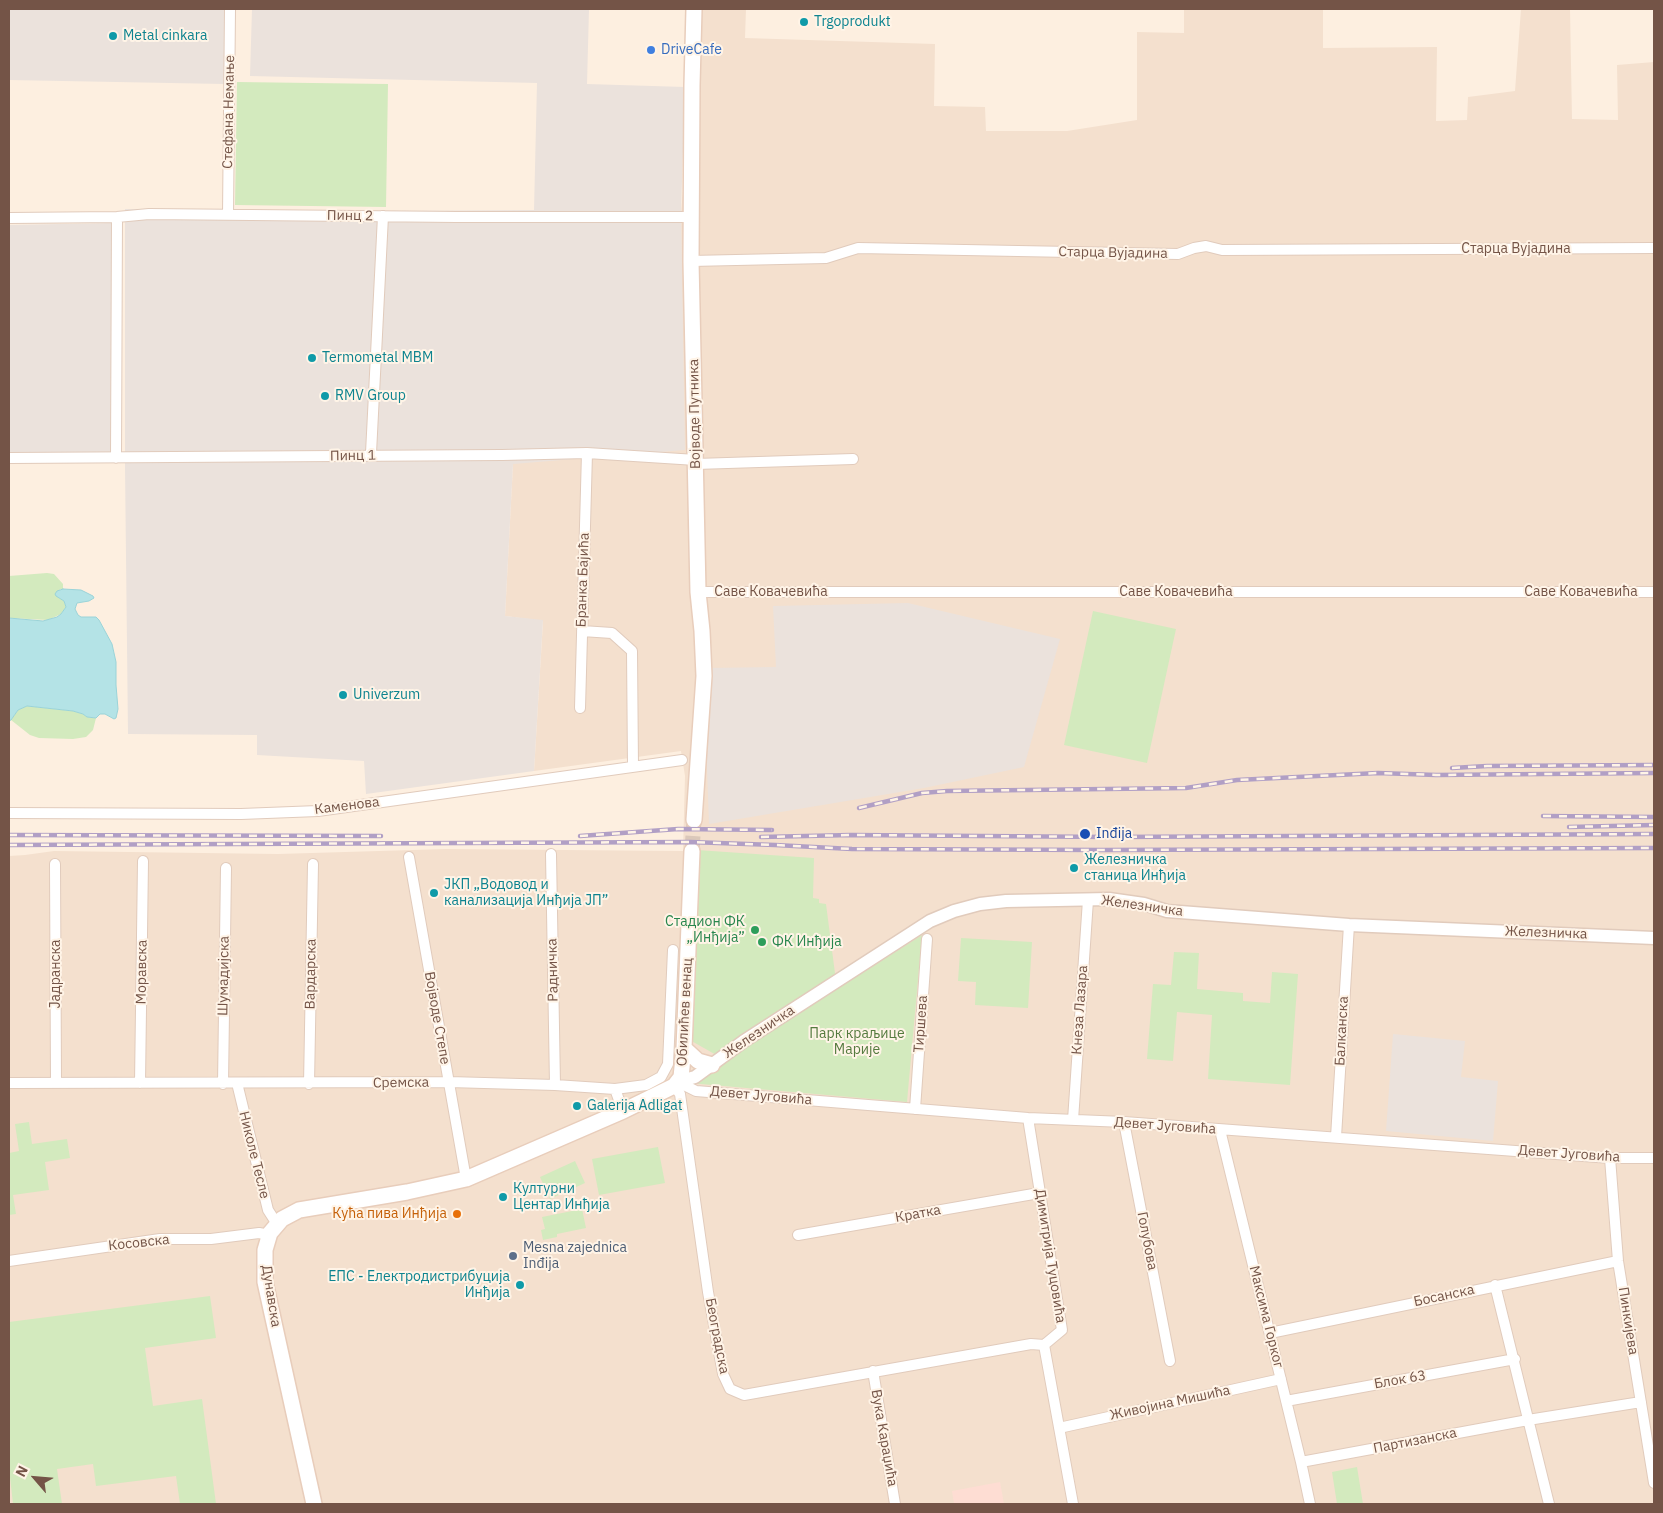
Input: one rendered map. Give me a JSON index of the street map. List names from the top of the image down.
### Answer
{
  "streets": {
    "main road": [
      "Војводе Путника",
      "Железничка",
      "Обилићев венац",
      "Дунавска"
    ],
    "street": [
      "Стефана Немање",
      "Пинц 2",
      "Старца Вујадина",
      "Пинц 1",
      "Бранка Бајића",
      "Саве Ковачевића",
      "Каменова",
      "Радничка",
      "Моравска",
      "Јадранска",
      "Вардарска",
      "Шумадијска",
      "Кнеза Лазара",
      "Војводе Степе",
      "Тиршева",
      "Балканска",
      "Сремска",
      "Девет Југовића",
      "Николе Тесле",
      "Кратка",
      "Голубова",
      "Косовска",
      "Димитрија Туцовића",
      "Босанска",
      "Максима Горког",
      "Пинкијева",
      "Београдска",
      "Блок 63",
      "Живојина Мишића",
      "Вука Караџића",
      "Партизанска"
    ]
  },
  "crossings": [
    ["Стефана Немање", "Пинц 2"],
    ["Пинц 2", "Војводе Путника"],
    ["Старца Вујадина", "Војводе Путника"],
    ["Војводе Путника", "Пинц 1"],
    ["Војводе Путника", "Саве Ковачевића"],
    ["Пинц 1", "Бранка Бајића"],
    ["Железничка", "Кнеза Лазара"],
    ["Железничка", "Обилићев венац"],
    ["Железничка", "Војводе Степе"],
    ["Железничка", "Балканска"],
    ["Железничка", "Девет Југовића"],
    ["Железничка", "Београдска"],
    ["Радничка", "Сремска"],
    ["Моравска", "Сремска"],
    ["Јадранска", "Сремска"],
    ["Вардарска", "Сремска"],
    ["Шумадијска", "Сремска"],
    ["Кнеза Лазара", "Девет Југовића"],
    ["Обилићев венац", "Девет Југовића"],
    ["Обилићев венац", "Београдска"],
    ["Војводе Степе", "Сремска"],
    ["Тиршева", "Девет Југовића"],
    ["Балканска", "Девет Југовића"],
    ["Сремска", "Николе Тесле"],
    ["Девет Југовића", "Голубова"],
    ["Девет Југовића", "Димитрија Туцовића"],
    ["Девет Југовића", "Максима Горког"],
    ["Девет Југовића", "Пинкијева"],
    ["Девет Југовића", "Београдска"],
    ["Николе Тесле", "Косовска"],
    ["Николе Тесле", "Дунавска"],
    ["Кратка", "Димитрија Туцовића"],
    ["Косовска", "Дунавска"],
    ["Димитрија Туцовића", "Београдска"],
    ["Босанска", "Максима Горког"],
    ["Босанска", "Пинкијева"],
    ["Максима Горког", "Блок 63"],
    ["Максима Горког", "Живојина Мишића"],
    ["Максима Горког", "Партизанска"],
    ["Пинкијева", "Партизанска"],
    ["Београдска", "Вука Караџића"]
  ],
  "parks": ["Парк краљице Марије"],
  "places": [
    "Trgoprodukt",
    "Metal cinkara",
    "DriveCafe",
    "Termometal MBM",
    "RMV Group",
    "Univerzum",
    "Inđija",
    "Железничка станица Инђија",
    "ЈКП „Водовод и канализација Инђија ЈП”",
    "Стадион ФК „Инђија”",
    "ФК Инђија",
    "Galerija Adligat",
    "Културни Центар Инђија",
    "Кућа пива Инђија",
    "Mesna zajednica Inđija",
    "ЕПС - Електродистрибуција Инђија"
  ],
  "north": "top left"
}
